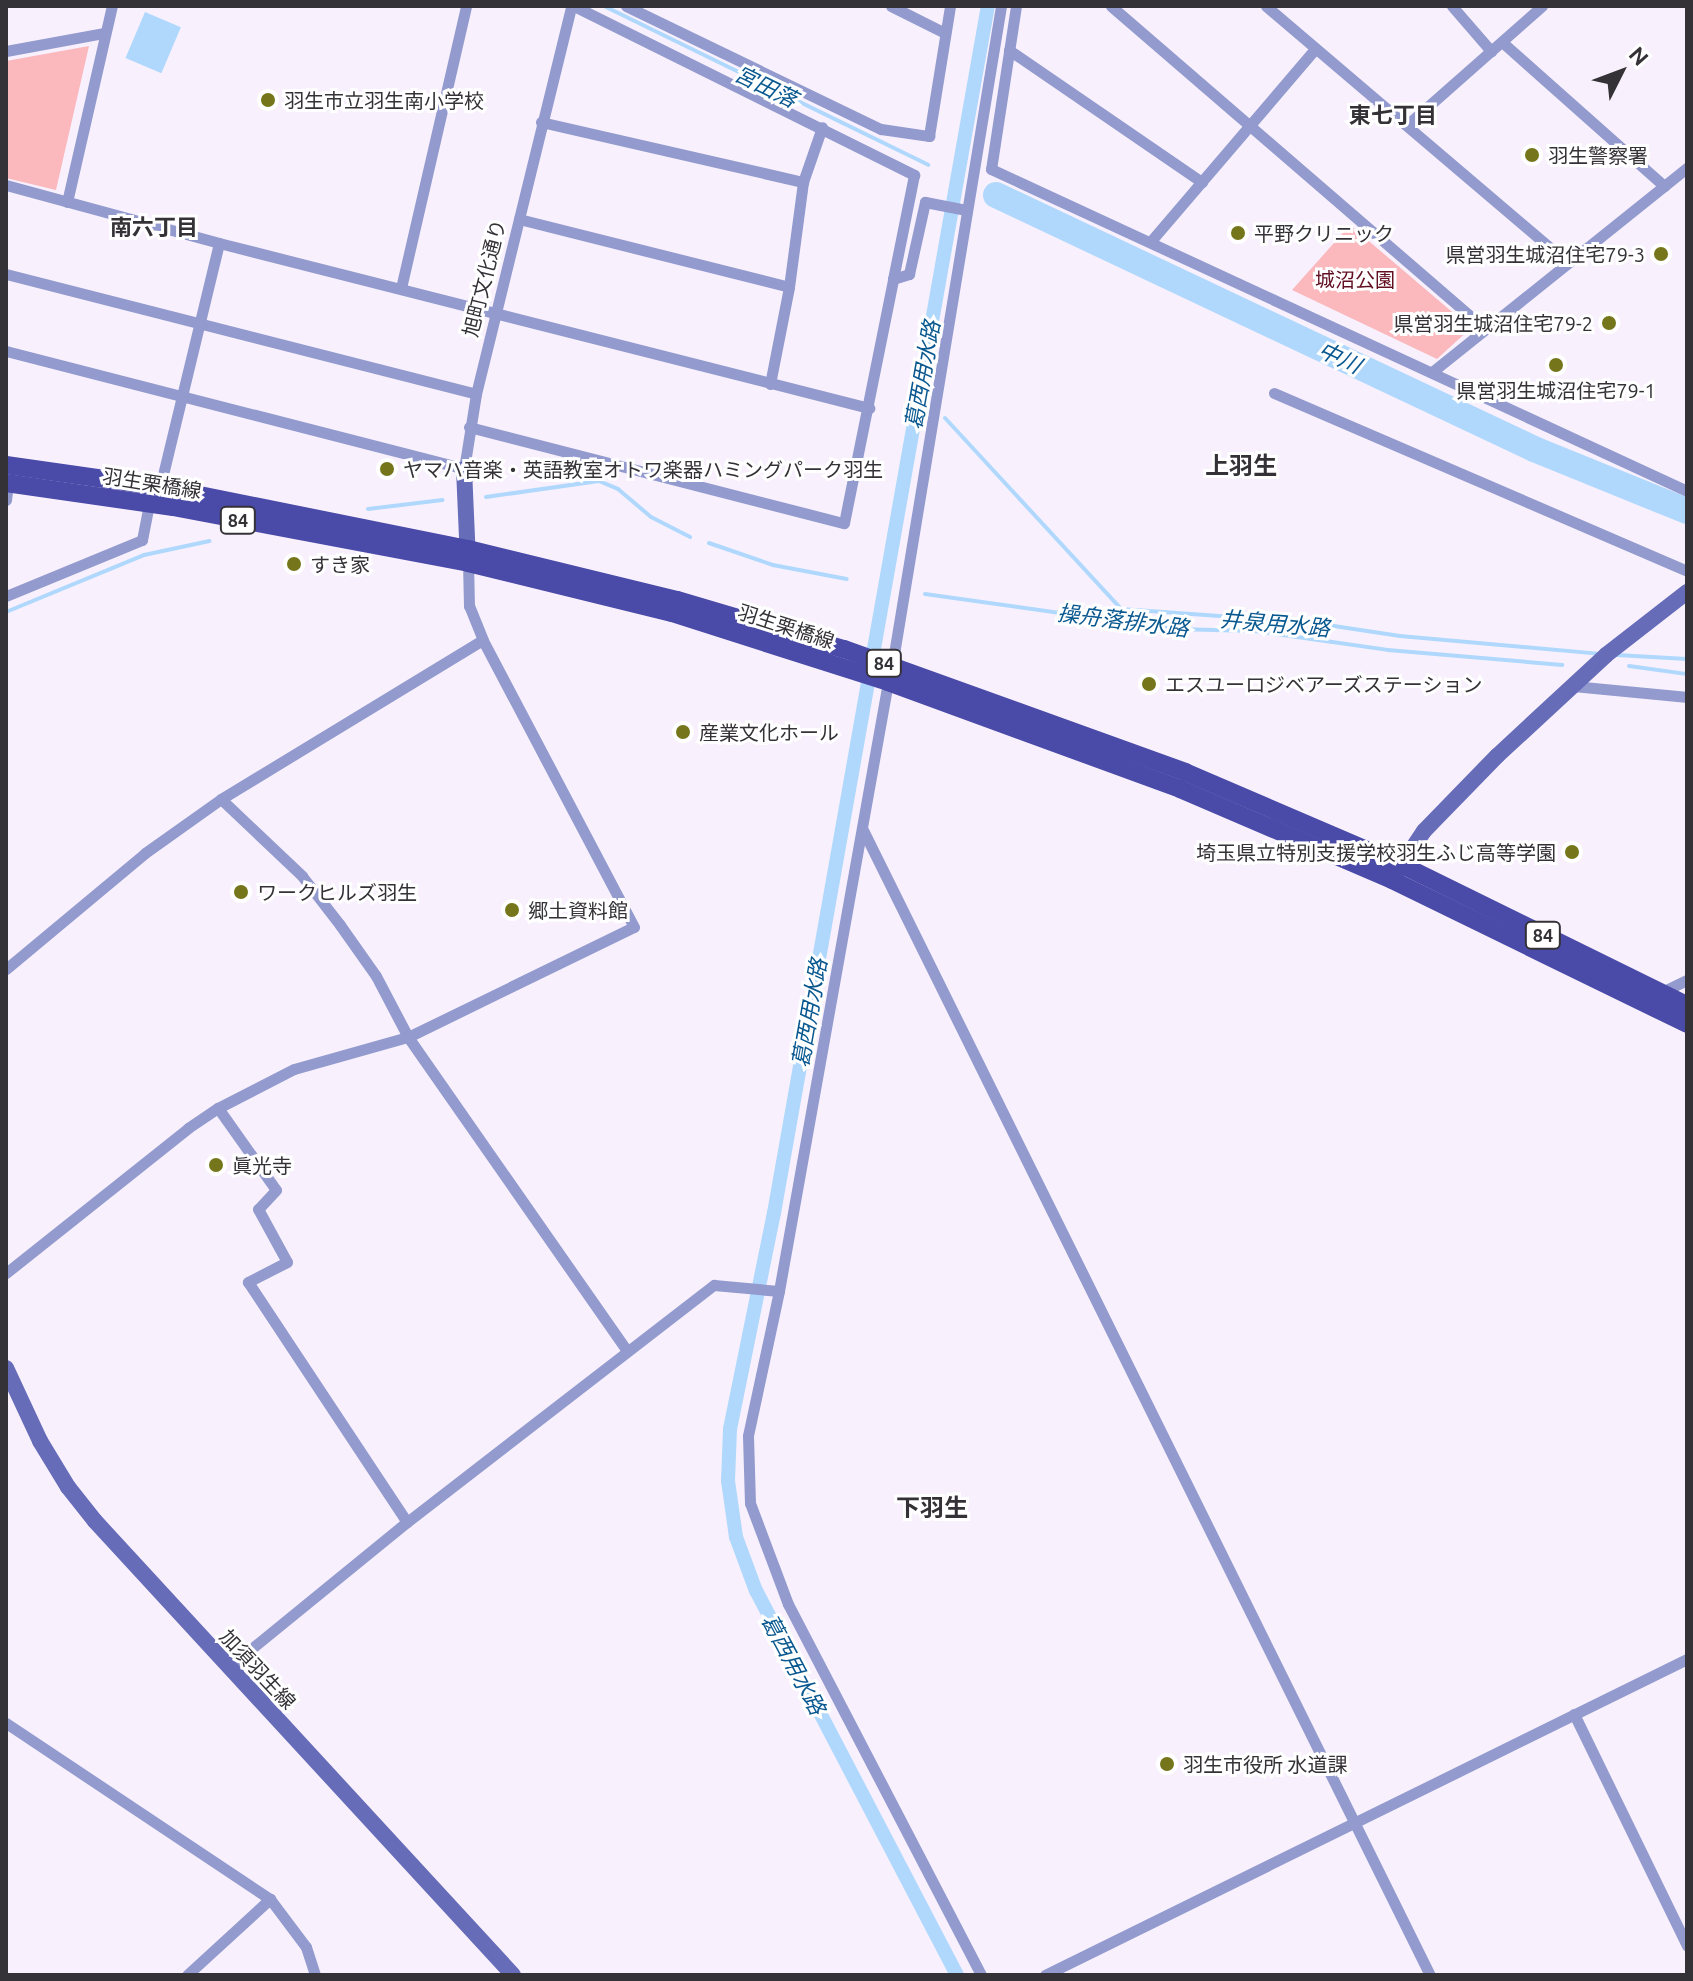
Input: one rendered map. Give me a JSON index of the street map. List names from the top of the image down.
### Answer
{
  "streets": {
    "main road": [
      "旭町文化通り",
      "羽生栗橋線",
      "84",
      "加須羽生線"
    ]
  },
  "crossings": [
    ["旭町文化通り", "羽生栗橋線"]
  ],
  "districts": [
    "東七丁目",
    "南六丁目",
    "上羽生",
    "下羽生"
  ],
  "water": [
    "宮田落",
    "中川",
    "葛西用水路",
    "操舟落排水路",
    "井泉用水路"
  ],
  "parks": ["城沼公園"],
  "places": [
    "羽生市立羽生南小学校",
    "羽生警察署",
    "平野クリニック",
    "県営羽生城沼住宅79-3",
    "県営羽生城沼住宅79-2",
    "県営羽生城沼住宅79-1",
    "ヤマハ音楽・英語教室オトワ楽器ハミングパーク羽生",
    "すき家",
    "エスユーロジベアーズステーション",
    "産業文化ホール",
    "埼玉県立特別支援学校羽生ふじ高等学園",
    "ワークヒルズ羽生",
    "郷土資料館",
    "眞光寺",
    "羽生市役所 水道課"
  ],
  "north": "top right"
}
